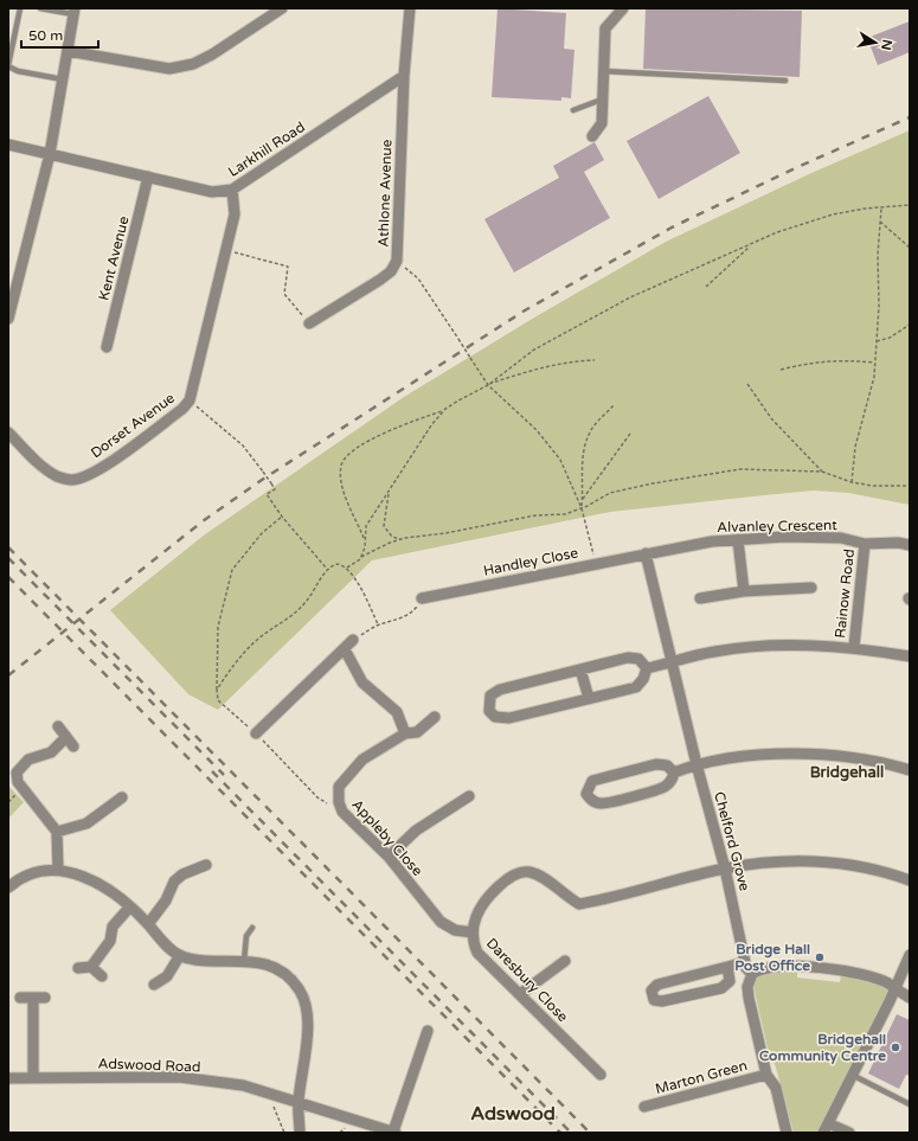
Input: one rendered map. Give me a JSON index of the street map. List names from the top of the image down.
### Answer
{
  "streets": {
    "street": [
      "Larkhill Road",
      "Athlone Avenue",
      "Kent Avenue",
      "Dorset Avenue",
      "Alvanley Crescent",
      "Handley Close",
      "Rainow Road",
      "Appleby Close",
      "Chelford Grove",
      "Daresbury Close",
      "Adswood Road",
      "Marton Green"
    ]
  },
  "crossings": [
    ["Larkhill Road", "Athlone Avenue"],
    ["Larkhill Road", "Kent Avenue"],
    ["Larkhill Road", "Dorset Avenue"],
    ["Alvanley Crescent", "Handley Close"],
    ["Alvanley Crescent", "Rainow Road"],
    ["Alvanley Crescent", "Chelford Grove"],
    ["Handley Close", "Chelford Grove"],
    ["Appleby Close", "Daresbury Close"],
    ["Chelford Grove", "Daresbury Close"]
  ],
  "districts": ["Bridgehall", "Adswood"],
  "places": ["Bridge Hall Post Office", "Bridgehall Community Centre"],
  "scale_bar": "50 m",
  "north": "right"
}
